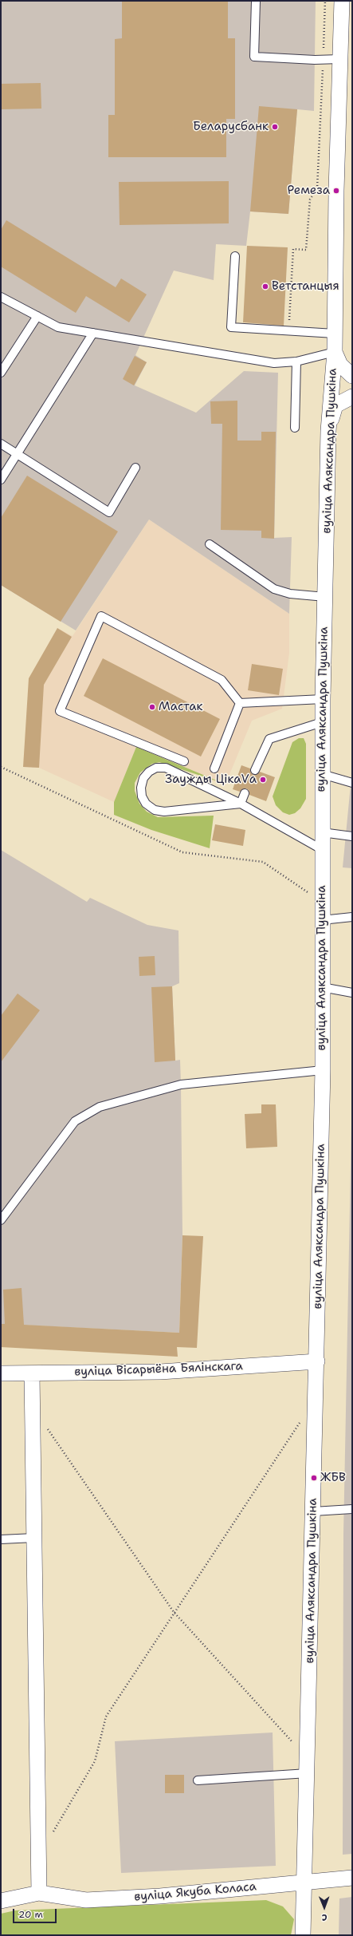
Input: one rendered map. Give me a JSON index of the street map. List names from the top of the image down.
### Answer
{
  "streets": {
    "street": ["вуліца Аляксандра Пушкіна", "вуліца Вісарыёна Бялінскага", "вуліца Якуба Коласа"]
  },
  "crossings": [
    ["вуліца Аляксандра Пушкіна", "вуліца Вісарыёна Бялінскага"],
    ["вуліца Аляксандра Пушкіна", "вуліца Якуба Коласа"]
  ],
  "places": [
    "Беларусбанк",
    "Ремеза",
    "Ветстанцыя",
    "Мастак",
    "Заужды ЦікаVа",
    "ЖБВ"
  ],
  "scale_bar": "20 m",
  "north": "bottom"
}
